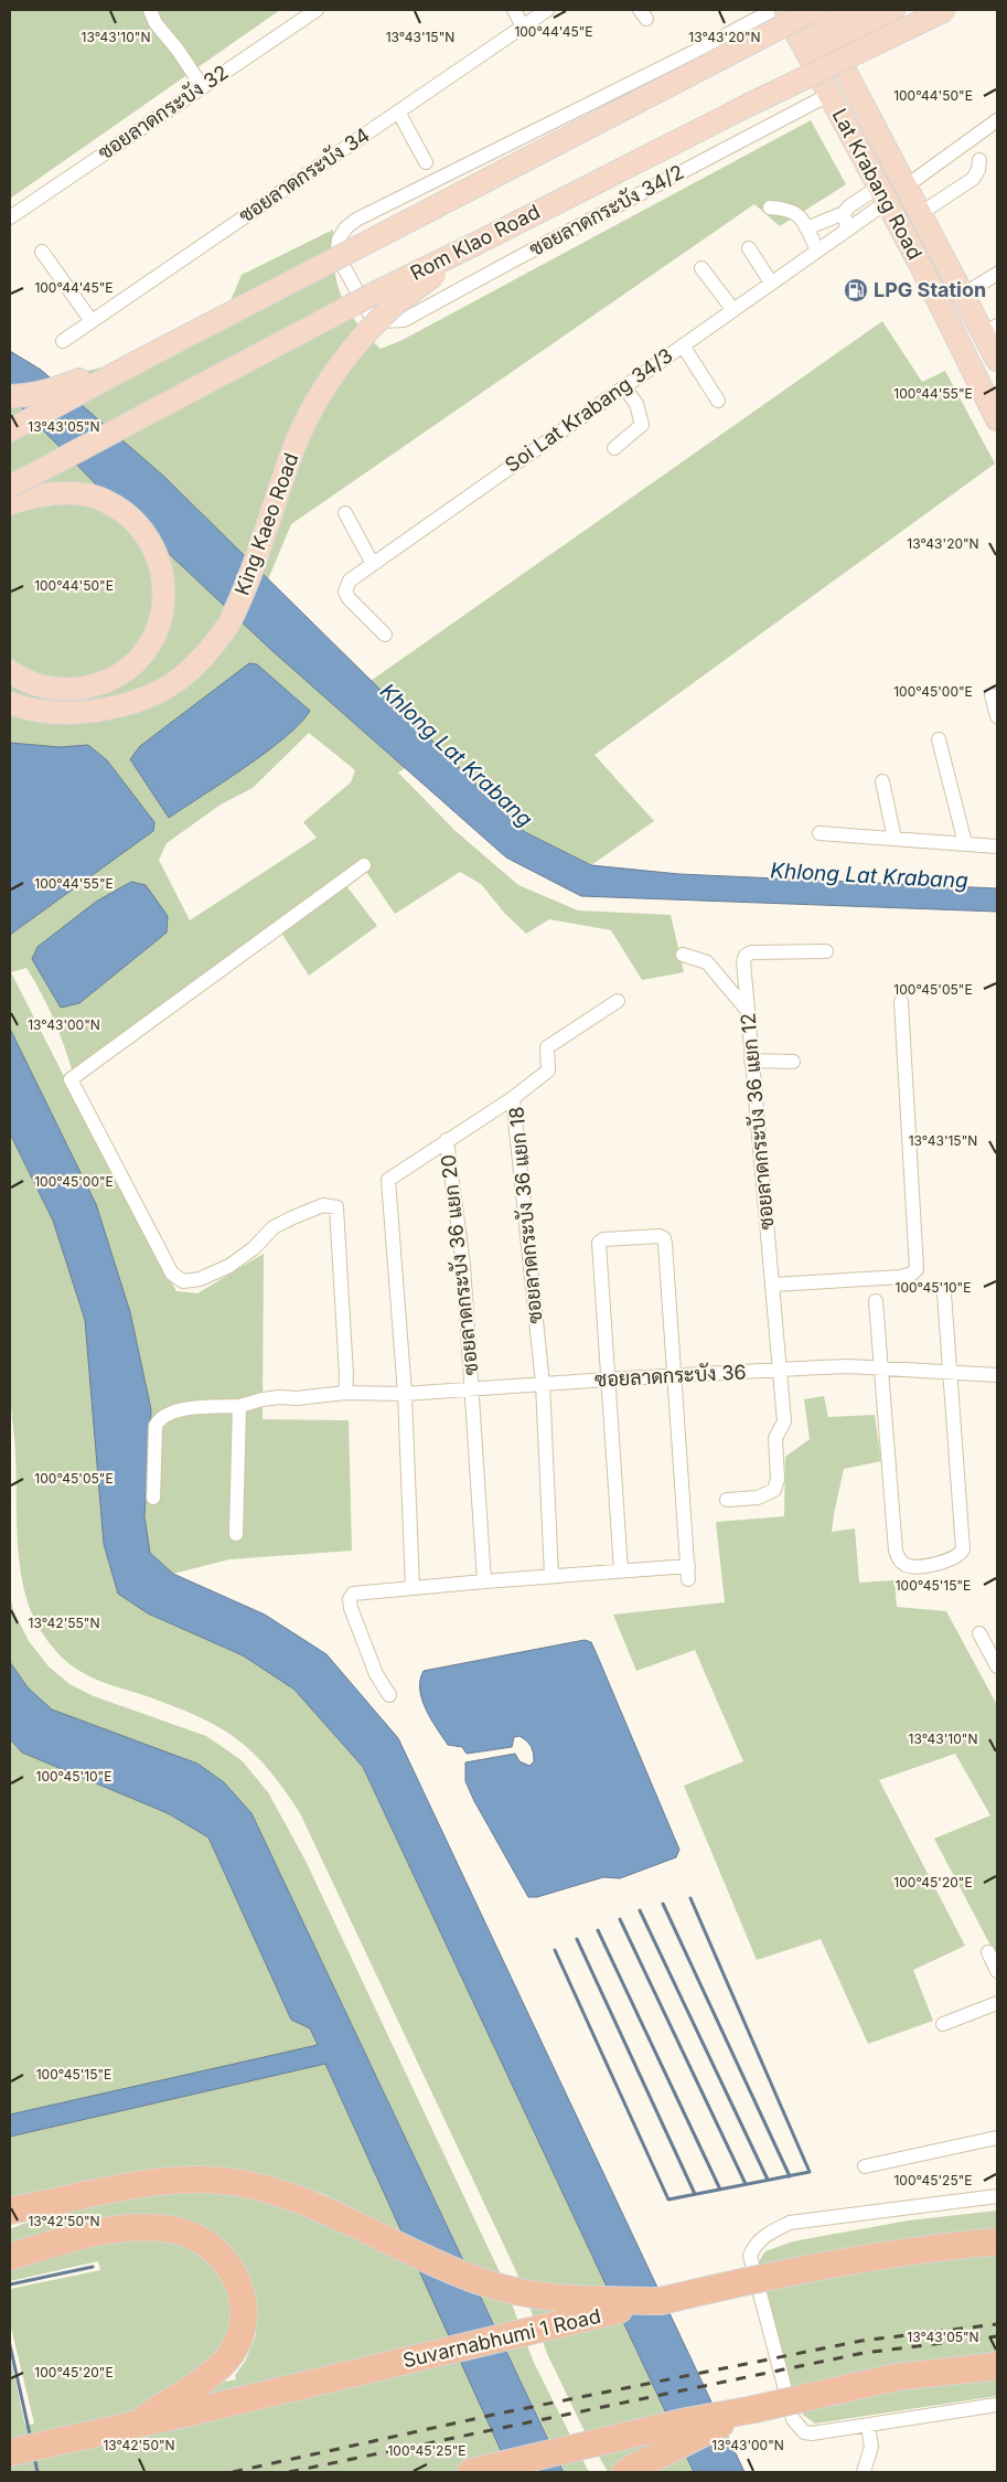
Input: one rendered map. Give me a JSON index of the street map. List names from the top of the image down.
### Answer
{
  "streets": {
    "highway": ["Suvarnabhumi 1 Road"],
    "main road": ["Lat Krabang Road", "Rom Klao Road", "King Kaeo Road"],
    "street": [
      "ซอยลาดกระบัง 32",
      "ซอยลาดกระบัง 34",
      "ซอยลาดกระบัง 34/2",
      "Soi Lat Krabang 34/3",
      "ซอยลาดกระบัง 36 แยก 12",
      "ซอยลาดกระบัง 36 แยก 18",
      "ซอยลาดกระบัง 36 แยก 20",
      "ซอยลาดกระบัง 36"
    ]
  },
  "crossings": [
    ["Lat Krabang Road", "ซอยลาดกระบัง 34/2"],
    ["Lat Krabang Road", "Soi Lat Krabang 34/3"],
    ["Rom Klao Road", "King Kaeo Road"],
    ["ซอยลาดกระบัง 36 แยก 12", "ซอยลาดกระบัง 36"],
    ["ซอยลาดกระบัง 36 แยก 18", "ซอยลาดกระบัง 36"],
    ["ซอยลาดกระบัง 36 แยก 20", "ซอยลาดกระบัง 36"]
  ],
  "water": ["Khlong Lat Krabang"],
  "places": {
    "fuel station": ["LPG Station"]
  },
  "coordinates": [
    "100°44'45\"E",
    "13°43'10\"N",
    "13°43'15\"N",
    "13°43'20\"N",
    "100°44'50\"E",
    "100°44'55\"E",
    "13°43'05\"N",
    "100°45'00\"E",
    "100°45'05\"E",
    "13°43'00\"N",
    "100°45'10\"E",
    "100°45'15\"E",
    "13°42'55\"N",
    "100°45'20\"E",
    "100°45'25\"E",
    "13°42'50\"N"
  ]
}
